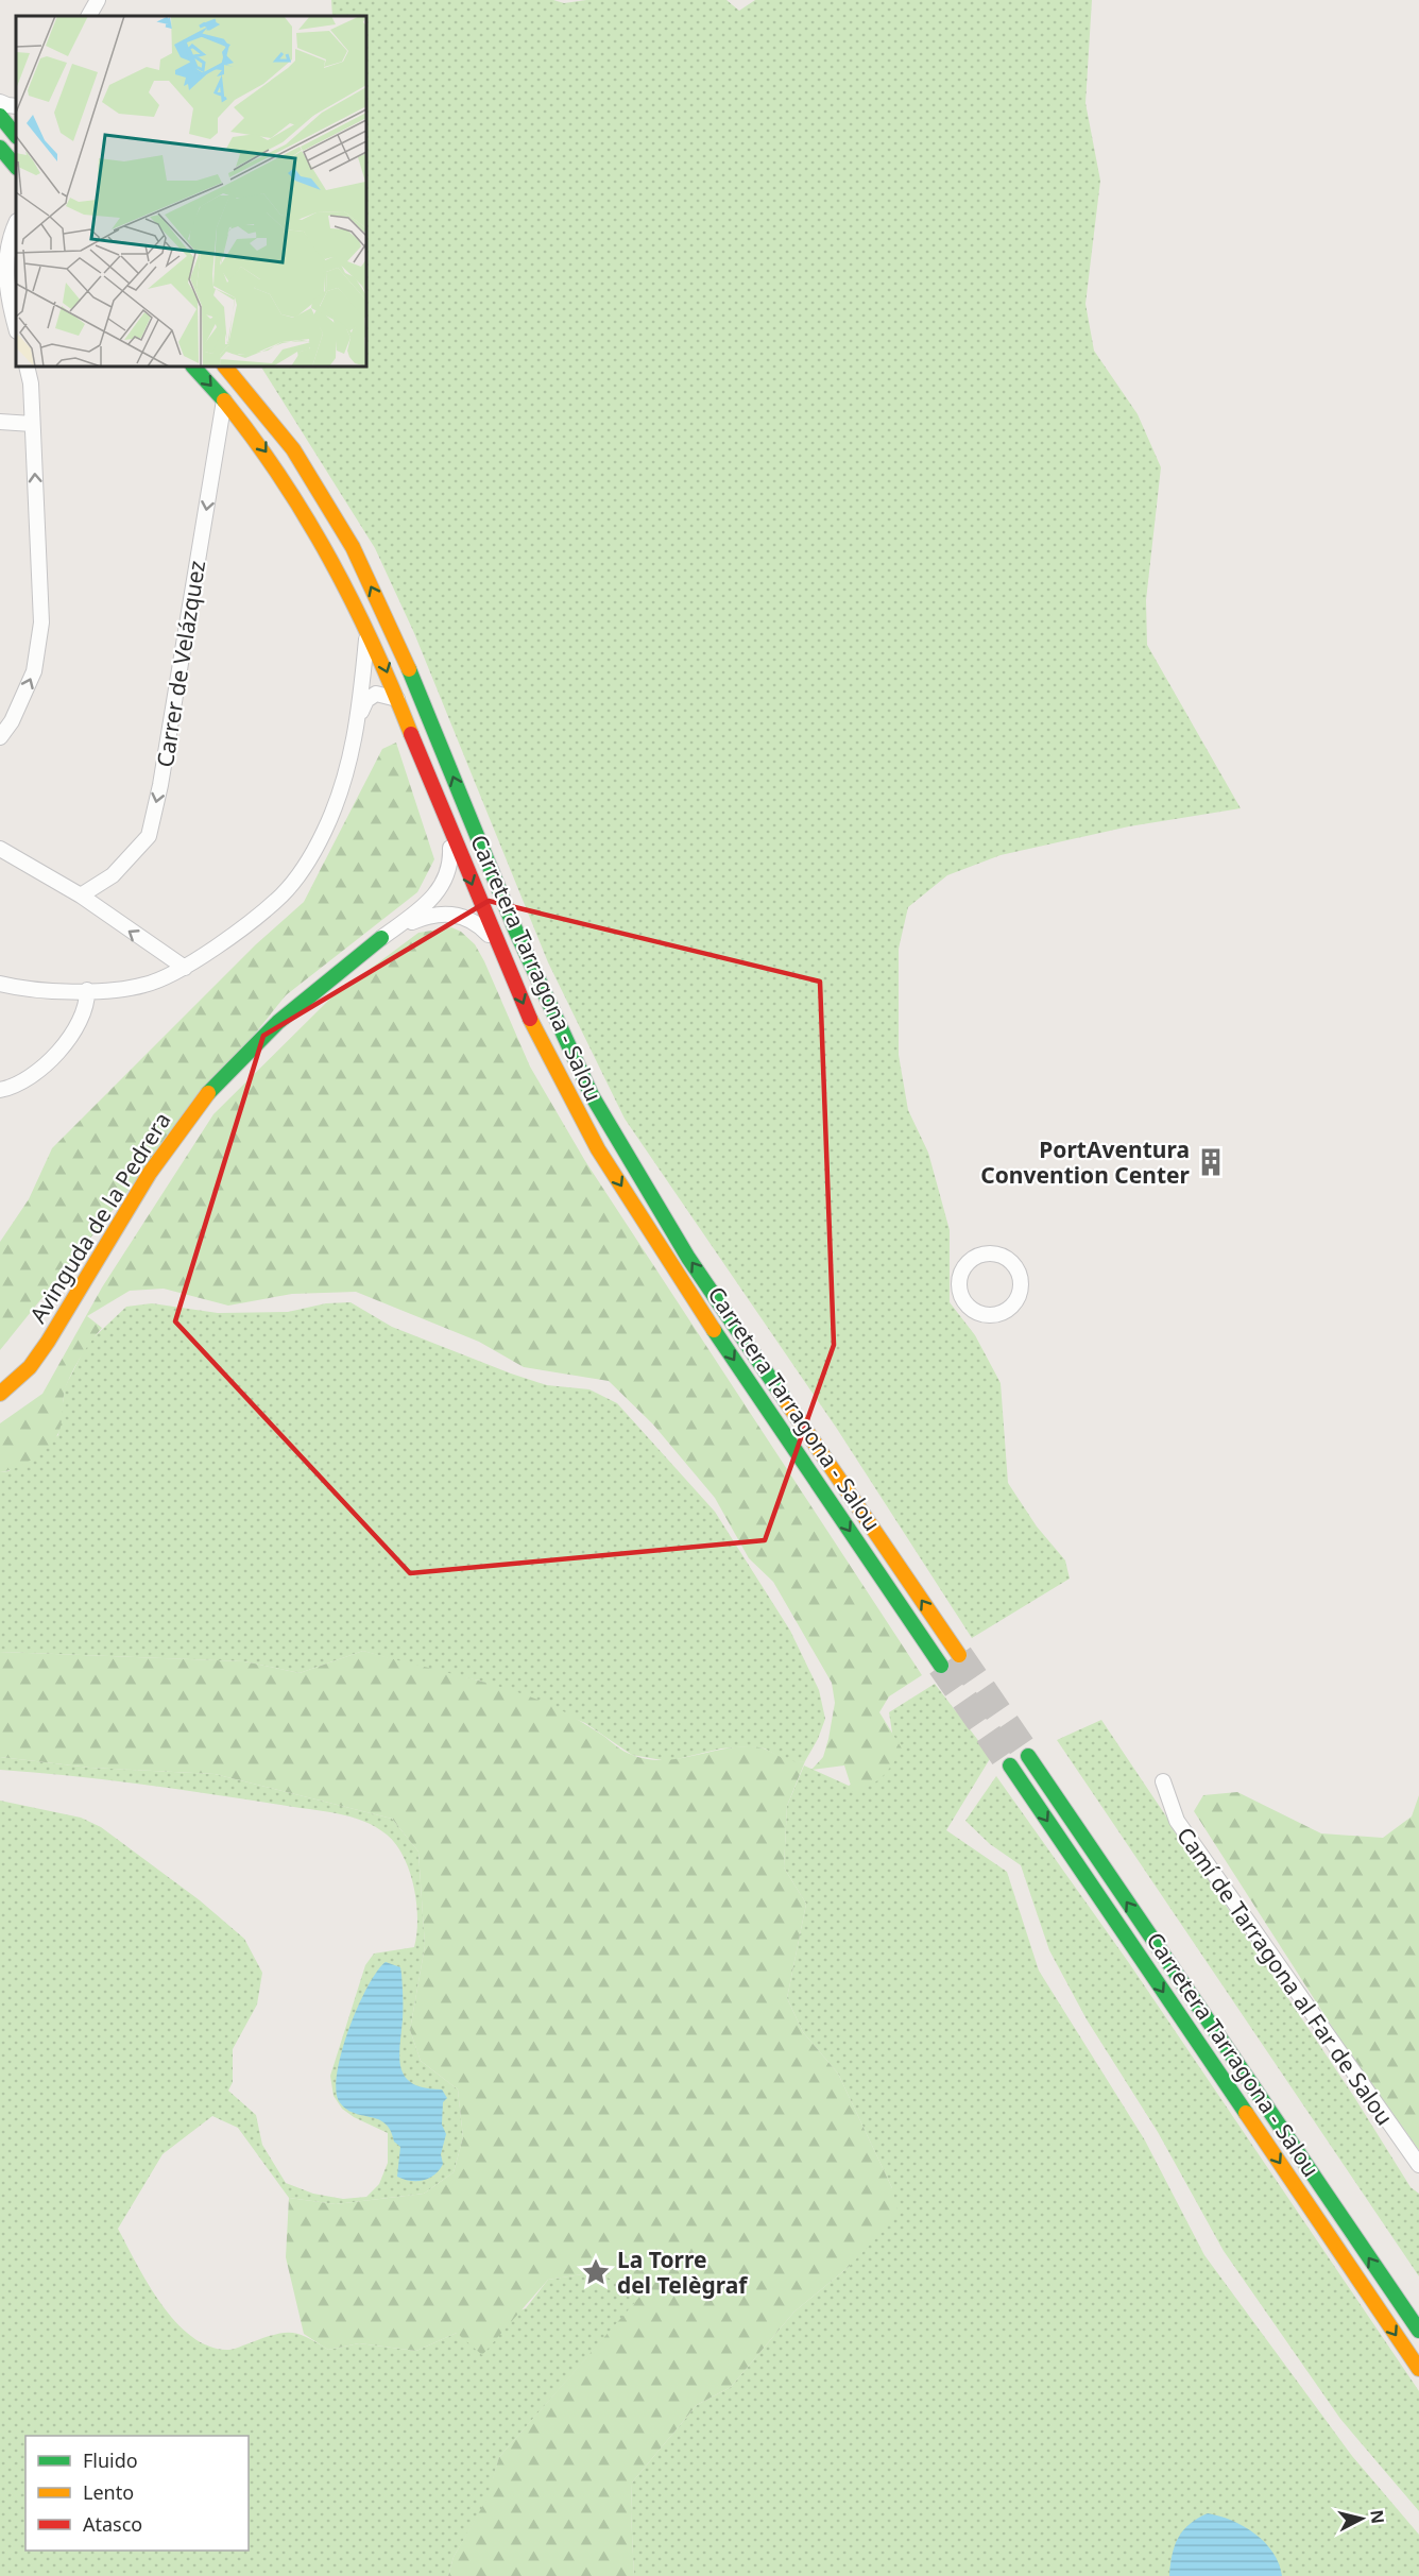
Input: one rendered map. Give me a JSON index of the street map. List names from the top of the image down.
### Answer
{
  "streets": {
    "main road": ["Carretera Tarragona - Salou", "Avinguda de la Pedrera"],
    "street": ["Carrer de Velázquez", "Camí de Tarragona al Far de Salou"]
  },
  "crossings": [
    ["Carrer de Velázquez", "Carretera Tarragona - Salou"],
    ["Carretera Tarragona - Salou", "Avinguda de la Pedrera"]
  ],
  "one_way": ["Carrer de Velázquez"],
  "places": {
    "building": ["PortAventura Convention Center"],
    "place": ["La Torre del Telègraf"]
  },
  "legend": ["Fluido", "Lento", "Atasco"],
  "north": "right"
}
